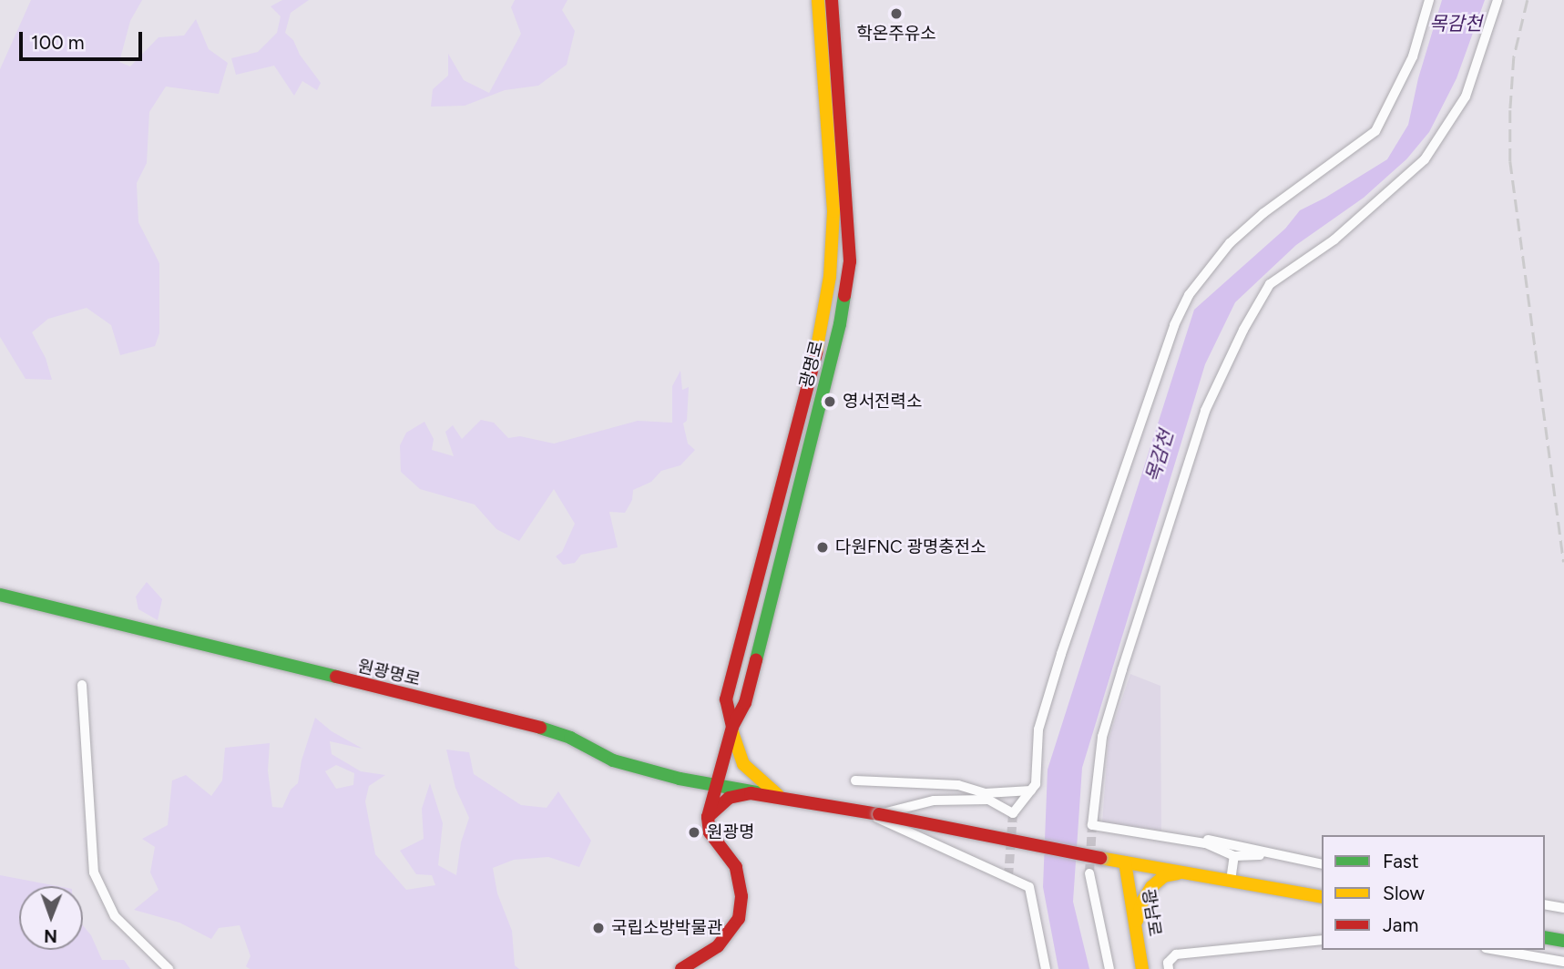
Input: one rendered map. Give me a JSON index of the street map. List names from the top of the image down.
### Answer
{
  "streets": {
    "main road": ["광명로", "원광명로", "광남로"]
  },
  "crossings": [
    ["광명로", "원광명로"]
  ],
  "water": ["목감천"],
  "places": [
    "학온주유소",
    "영서전력소",
    "다원FNC 광명충전소",
    "원광명",
    "국립소방박물관"
  ],
  "legend": ["Fast", "Slow", "Jam"],
  "scale_bar": "100 m",
  "north": "bottom"
}
